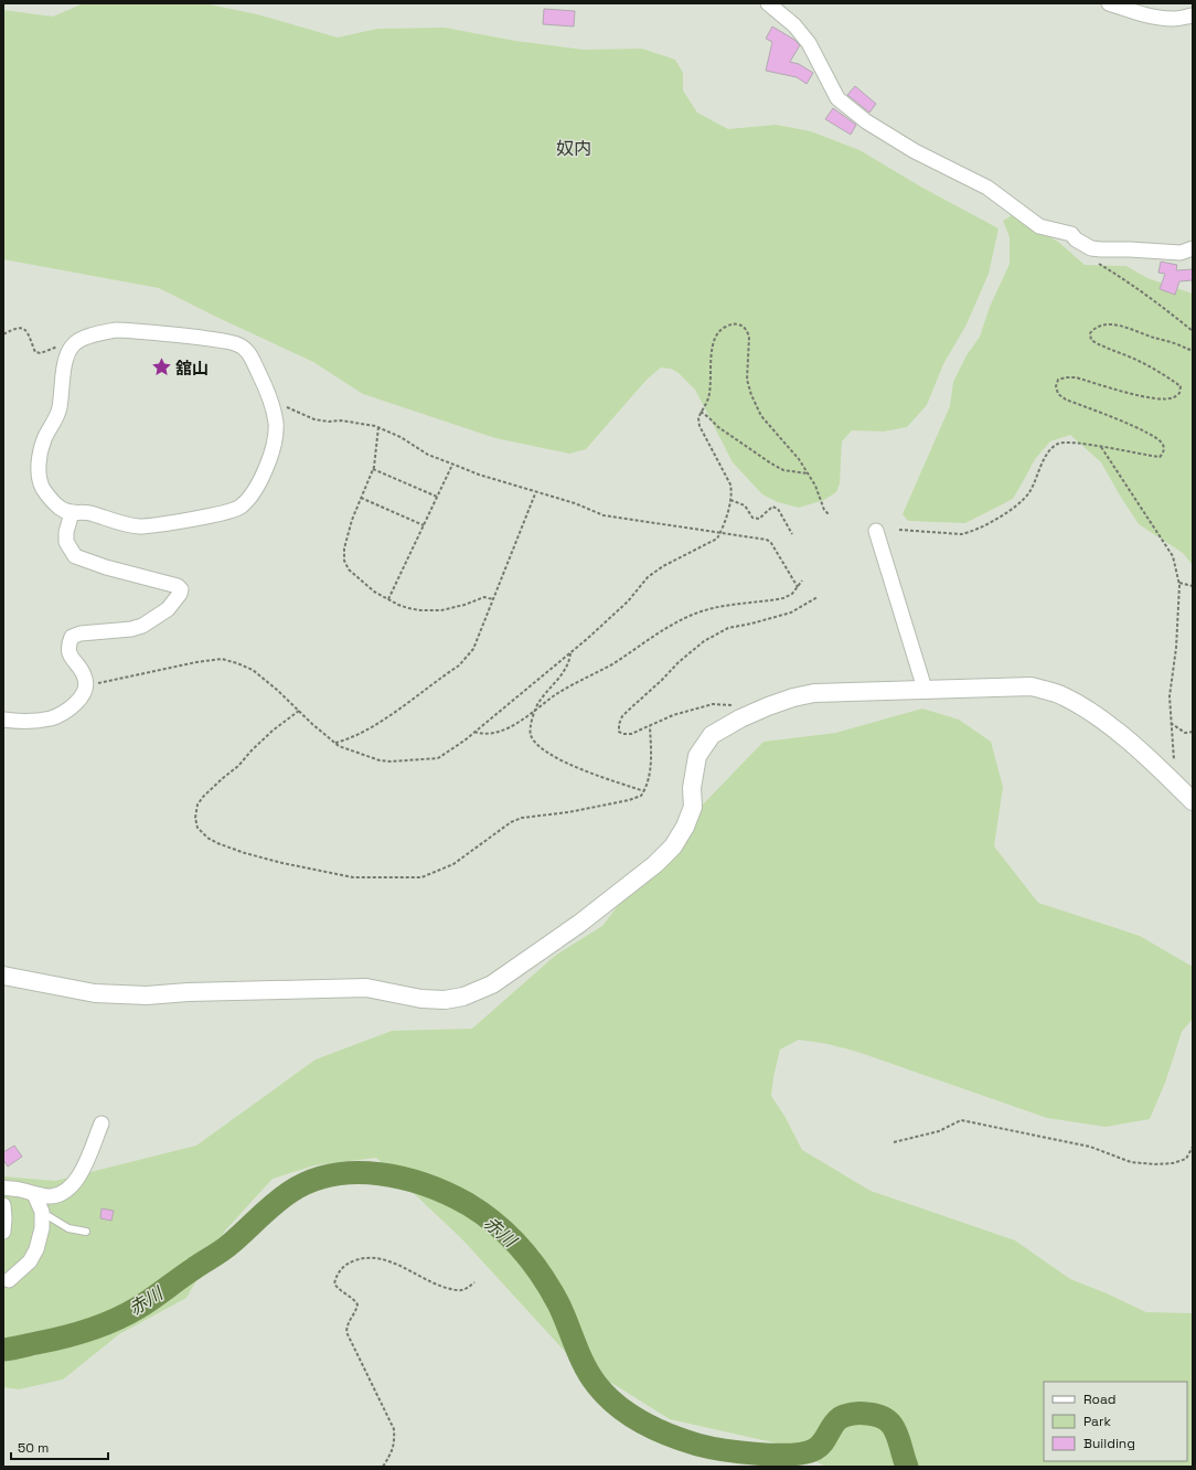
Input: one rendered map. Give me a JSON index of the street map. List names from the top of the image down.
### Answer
{
  "districts": ["奴内"],
  "water": ["赤川"],
  "places": {
    "place": ["舘山"]
  },
  "legend": ["Road", "Park", "Building"],
  "scale_bar": "50 m"
}
